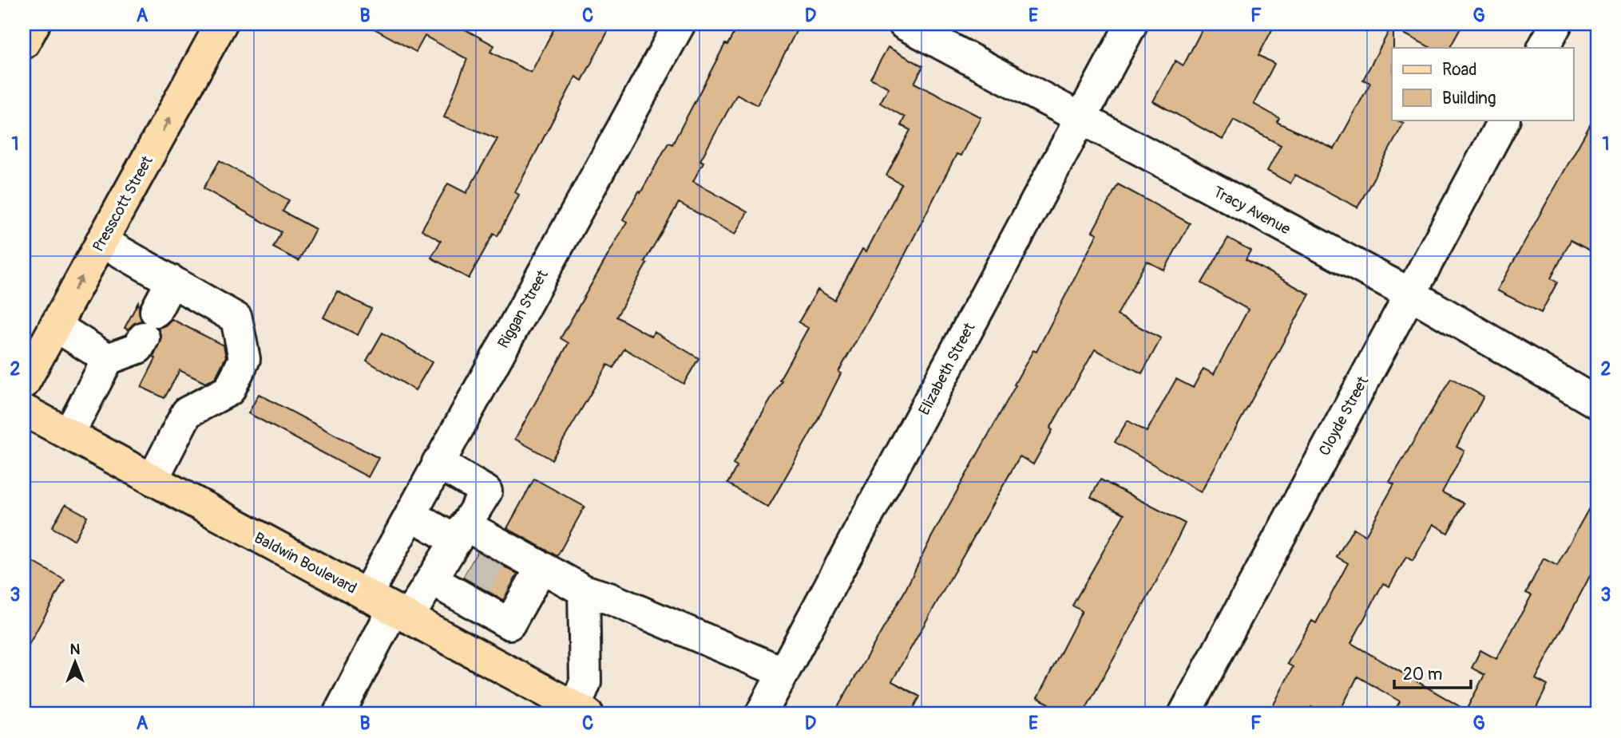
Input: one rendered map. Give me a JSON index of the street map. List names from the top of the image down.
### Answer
{
  "streets": {
    "main road": ["Presscott Street", "Baldwin Boulevard"],
    "street": [
      "Tracy Avenue",
      "Riggan Street",
      "Elizabeth Street",
      "Cloyde Street"
    ]
  },
  "crossings": [
    ["Tracy Avenue", "Elizabeth Street"],
    ["Tracy Avenue", "Cloyde Street"],
    ["Riggan Street", "Baldwin Boulevard"]
  ],
  "one_way": ["Presscott Street"],
  "legend": ["Road", "Building"],
  "scale_bar": "20 m",
  "north": "top",
  "grid": {
    "columns": [
      "A",
      "B",
      "C",
      "D",
      "E",
      "F",
      "G"
    ],
    "rows": ["1", "2", "3"]
  }
}
